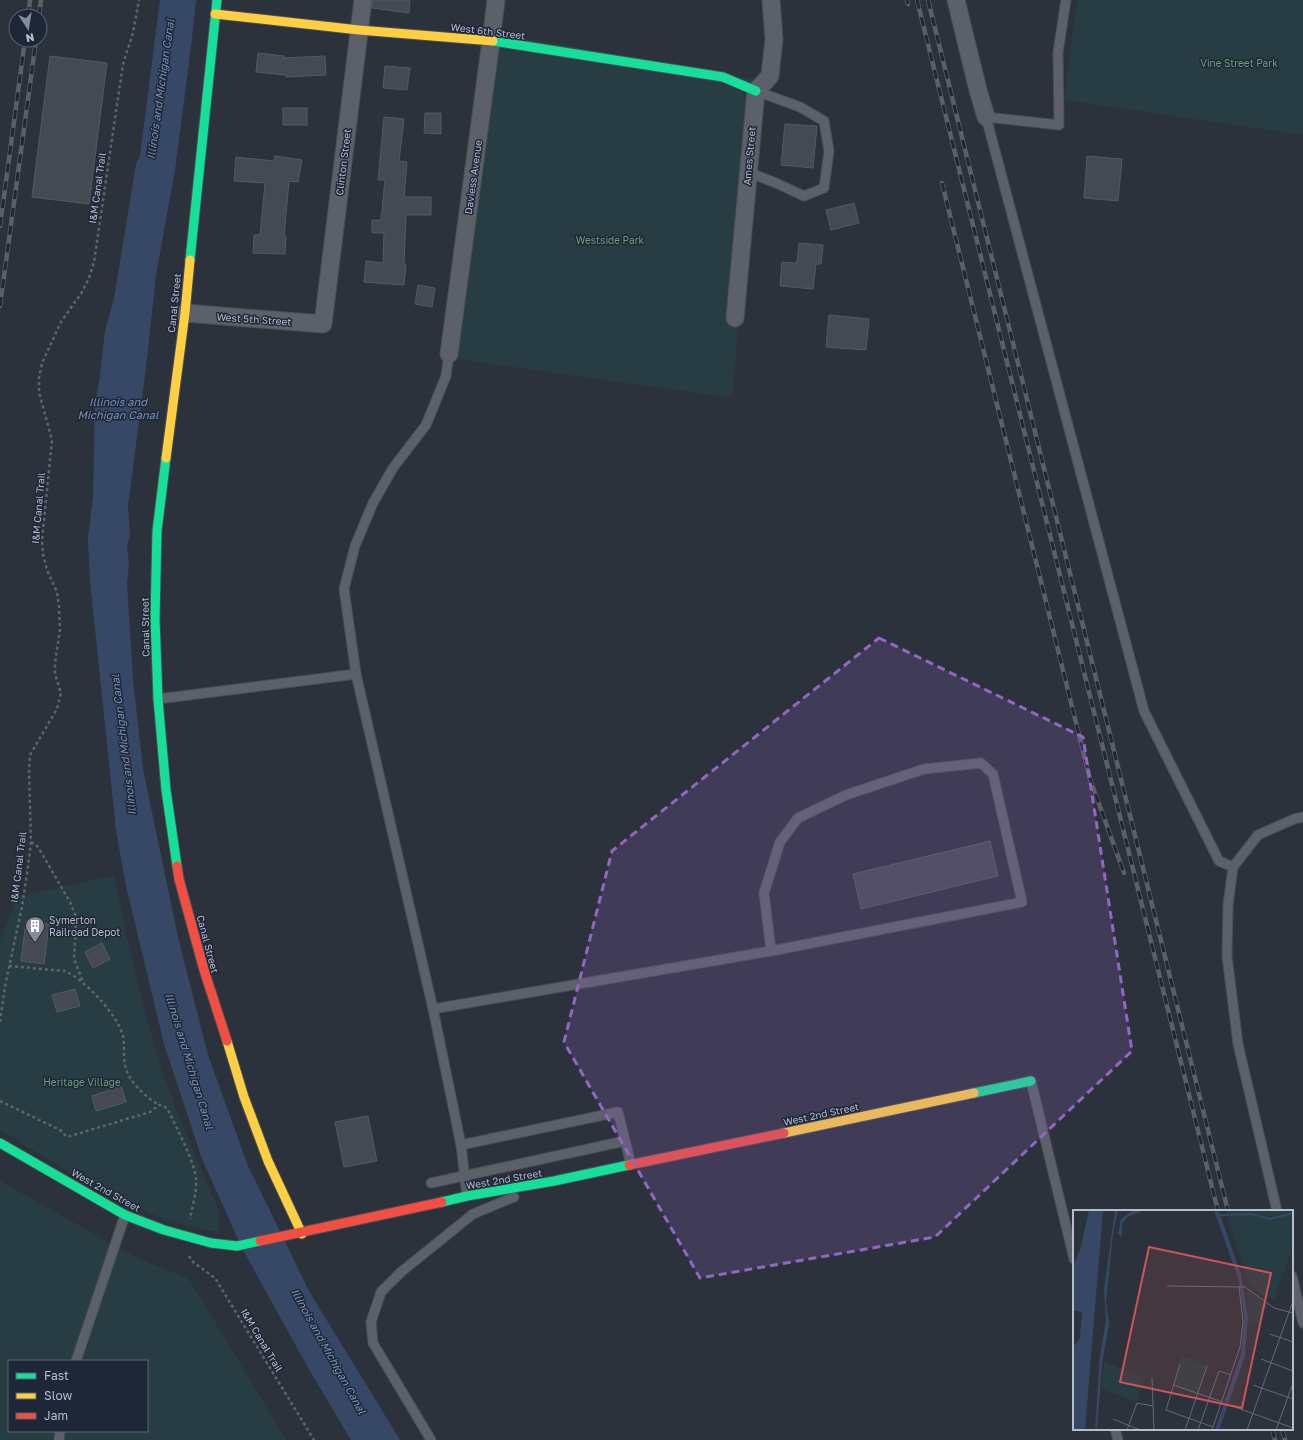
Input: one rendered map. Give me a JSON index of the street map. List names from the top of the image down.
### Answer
{
  "streets": {
    "street": [
      "West 6th Street",
      "Ames Street",
      "Clinton Street",
      "Daviess Avenue",
      "Canal Street",
      "West 5th Street",
      "West 2nd Street"
    ],
    "path": ["I&M Canal Trail"]
  },
  "crossings": [
    ["West 6th Street", "Ames Street"],
    ["West 6th Street", "Clinton Street"],
    ["West 6th Street", "Daviess Avenue"],
    ["West 6th Street", "Canal Street"],
    ["Clinton Street", "West 5th Street"],
    ["Canal Street", "West 5th Street"],
    ["Canal Street", "West 2nd Street"]
  ],
  "water": ["Illinois and Michigan Canal"],
  "parks": ["Vine Street Park", "Westside Park", "Heritage Village"],
  "places": {
    "building": ["Symerton Railroad Depot"]
  },
  "legend": ["Fast", "Slow", "Jam"],
  "north": "bottom"
}
